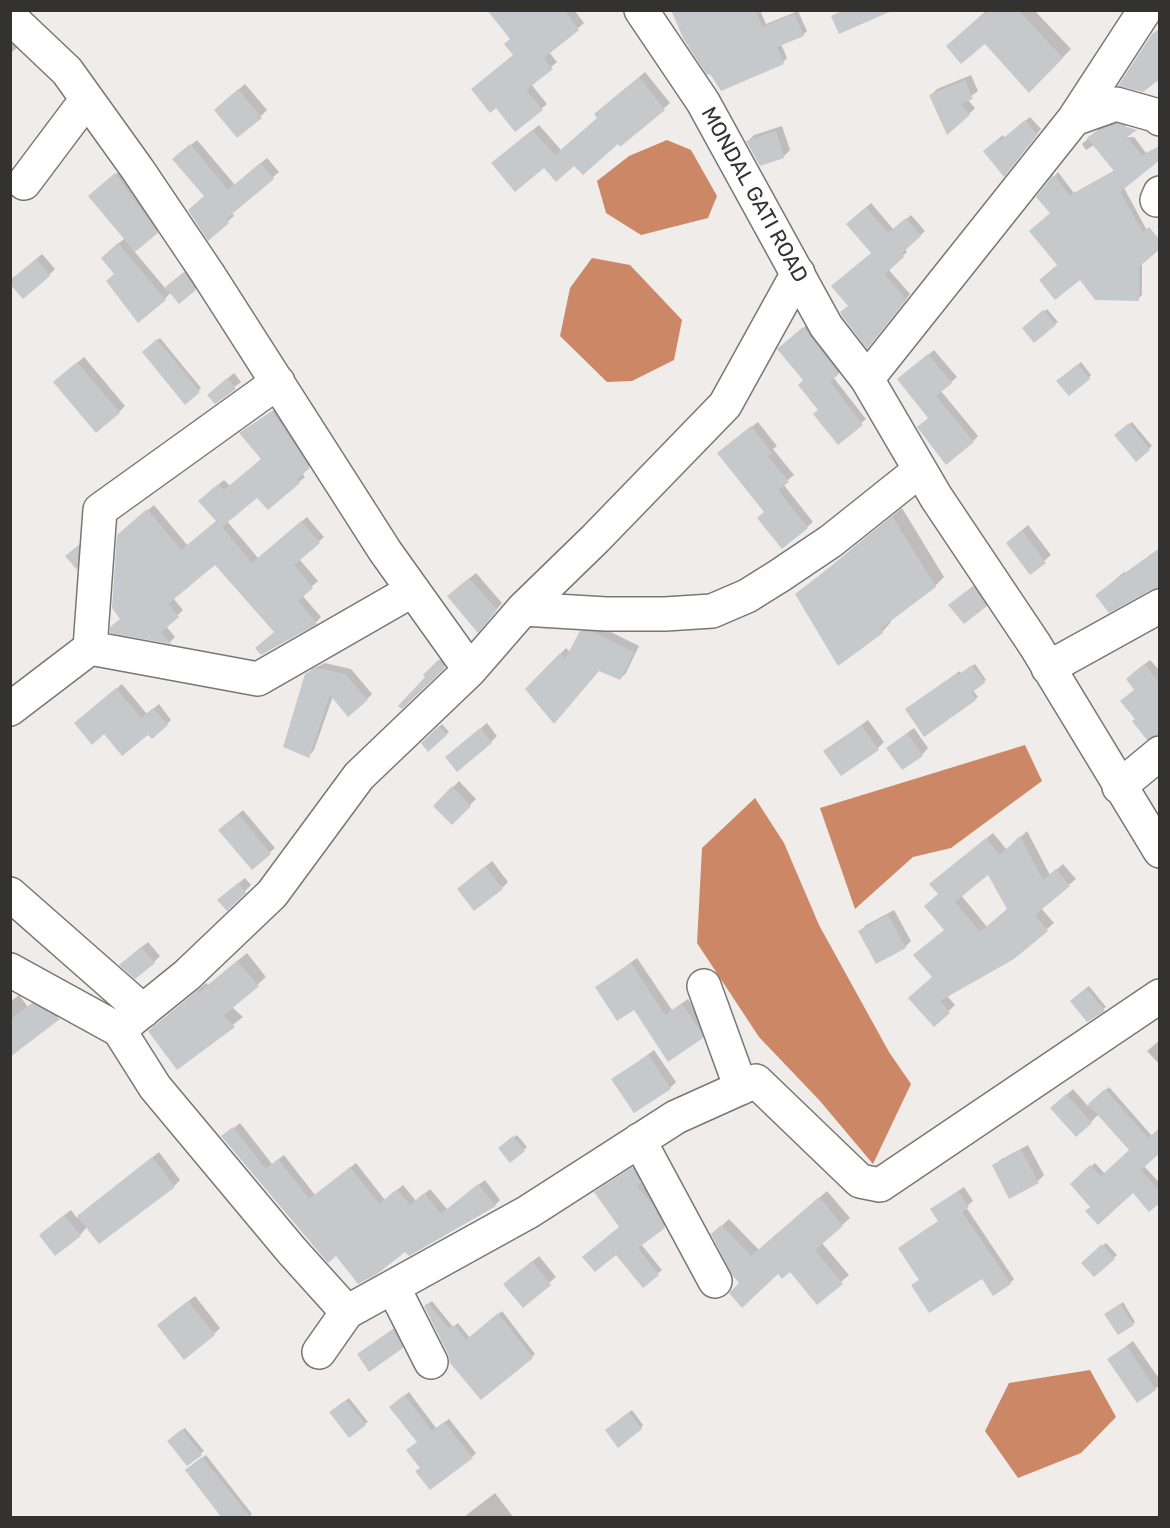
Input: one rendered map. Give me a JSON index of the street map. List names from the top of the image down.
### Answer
{
  "streets": {
    "street": ["MONDAL GATI ROAD"]
  }
}
